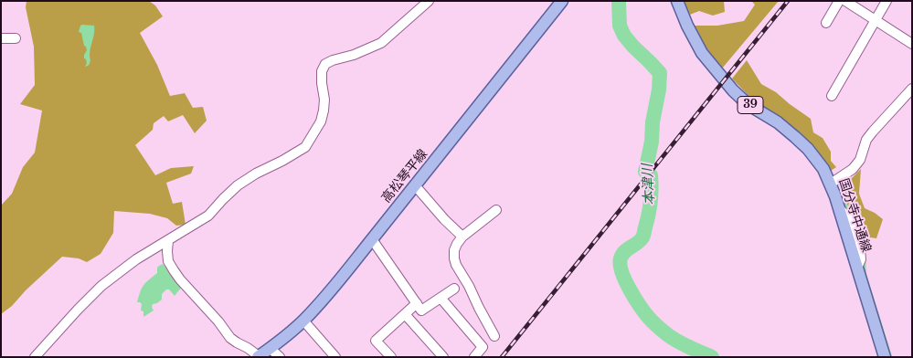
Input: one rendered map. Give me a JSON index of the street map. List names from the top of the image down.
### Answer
{
  "streets": {
    "main road": ["39", "高松琴平線", "国分寺中通線"]
  },
  "water": ["本津川"]
}
